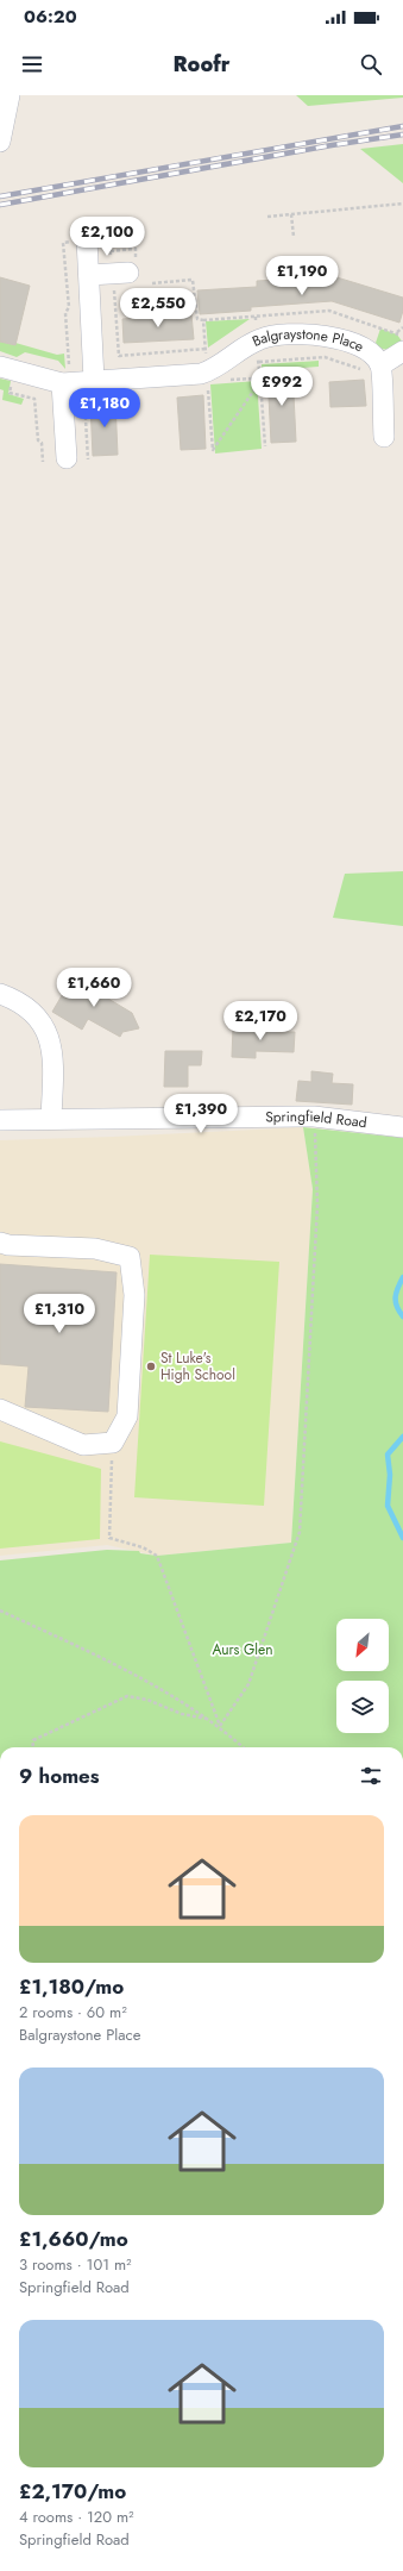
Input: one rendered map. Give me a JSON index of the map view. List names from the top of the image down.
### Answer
{
  "streets": {
    "street": ["Balgraystone Place", "Springfield Road"]
  },
  "parks": ["Aurs Glen"],
  "places": ["St Luke's High School"],
  "north": "bottom left",
  "page": {
    "status": "06:20",
    "header": "Roofr",
    "price": [
      "£2,100",
      "£1,190",
      "£2,550",
      "£992",
      "£1,180",
      "£1,660",
      "£2,170",
      "£1,390",
      "£1,310"
    ],
    "heading": "9 homes",
    "list": [
      {
        "name": "£1,180/mo",
        "note": "2 rooms · 60 m² · Balgraystone Place"
      },
      {
        "name": "£1,660/mo",
        "note": "3 rooms · 101 m² · Springfield Road"
      },
      {
        "name": "£2,170/mo",
        "note": "4 rooms · 120 m² · Springfield Road"
      }
    ]
  }
}
